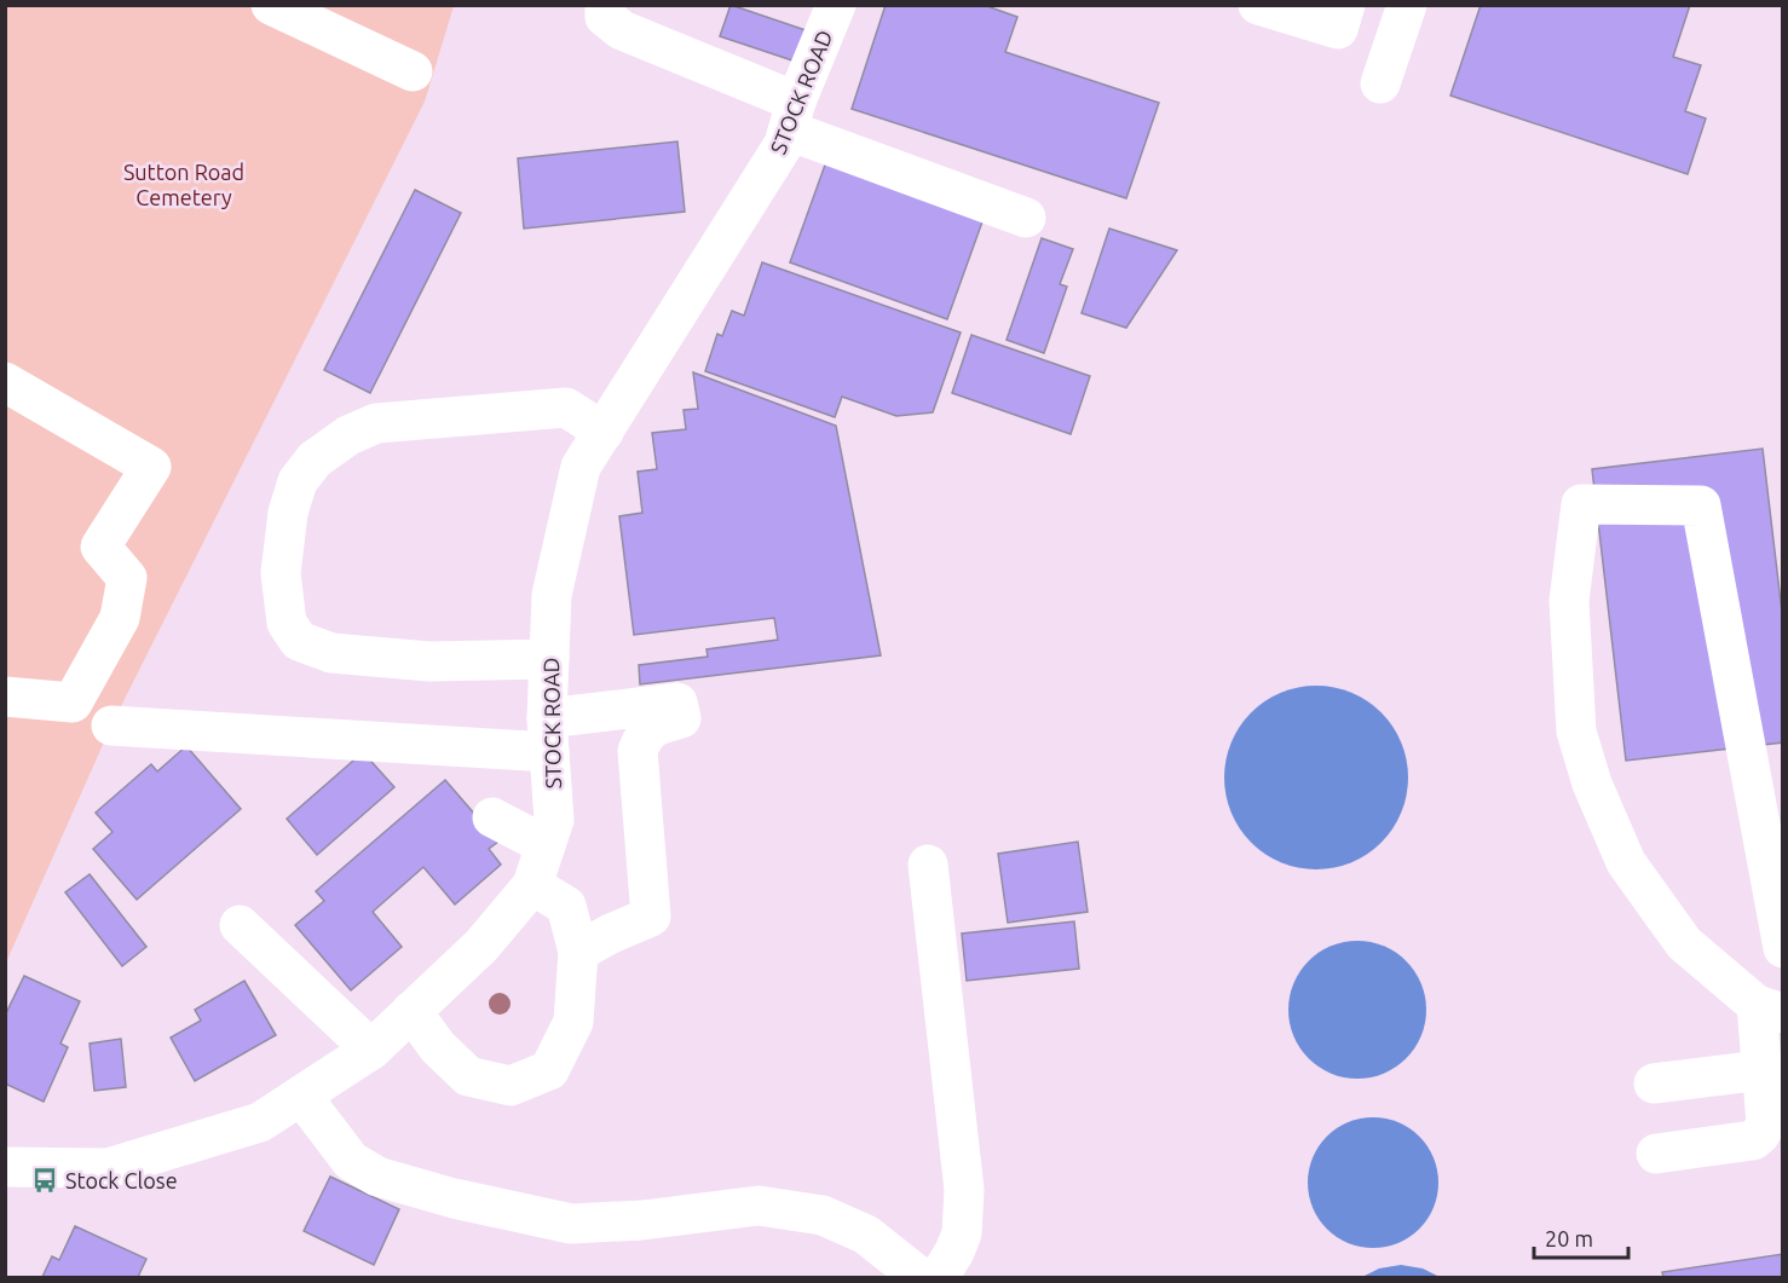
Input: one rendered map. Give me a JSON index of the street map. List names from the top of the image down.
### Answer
{
  "streets": {
    "street": ["STOCK ROAD"]
  },
  "parks": ["Sutton Road Cemetery"],
  "places": {
    "bus stop": ["Stock Close"]
  },
  "scale_bar": "20 m"
}
